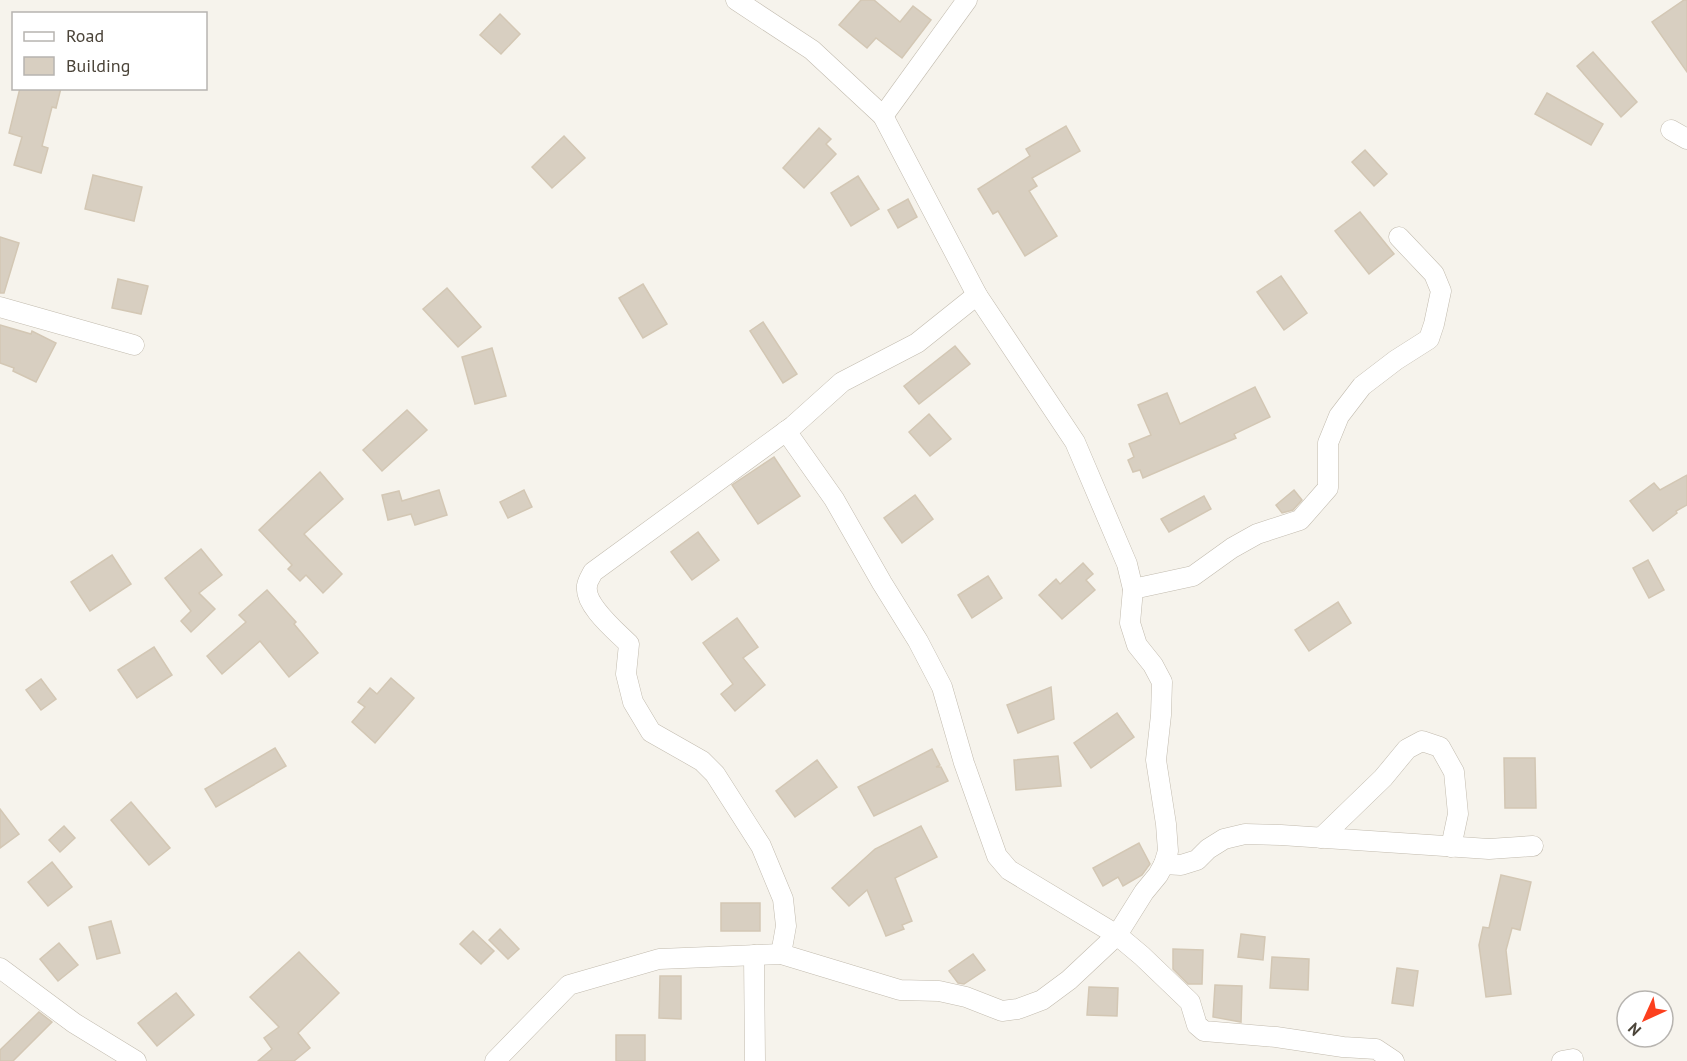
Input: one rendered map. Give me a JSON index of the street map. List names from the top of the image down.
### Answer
{
  "legend": ["Road", "Building"],
  "north": "bottom left"
}
